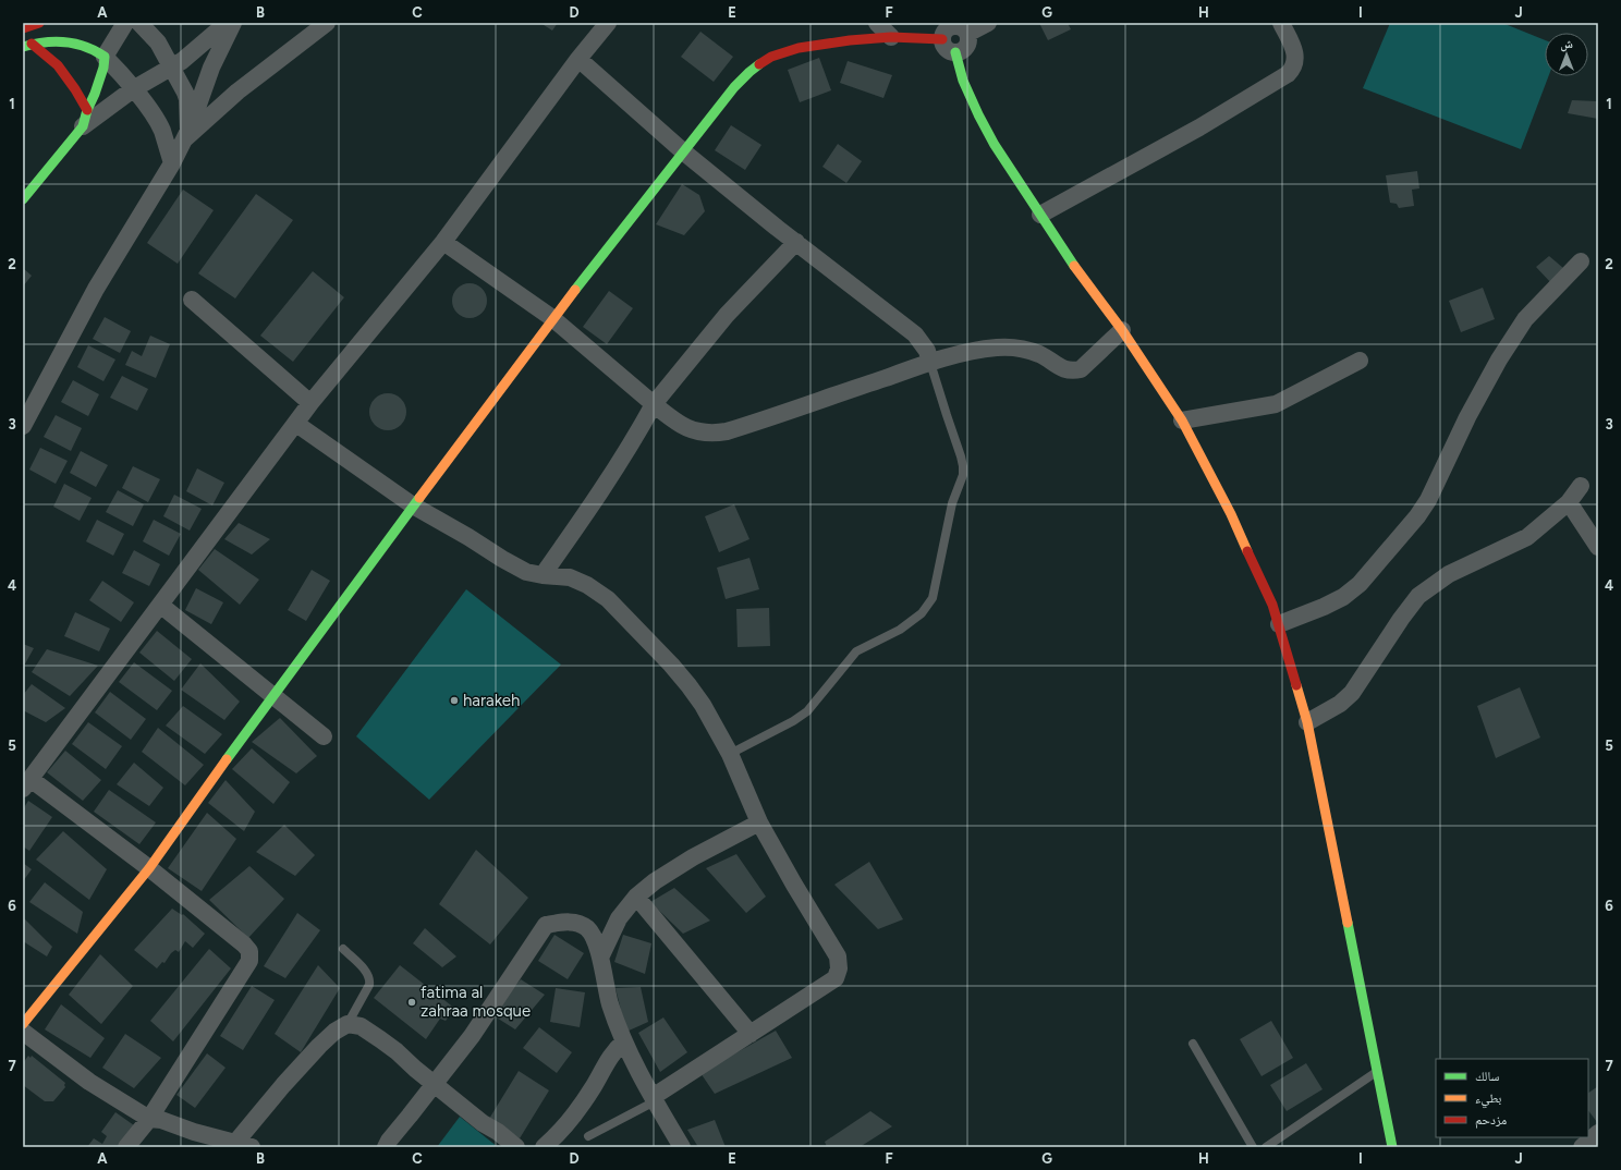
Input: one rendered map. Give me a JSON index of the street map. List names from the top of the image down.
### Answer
{
  "places": ["harakeh", "fatima al zahraa mosque"],
  "legend": ["سالك", "بطيء", "مزدحم"],
  "north": "top",
  "grid": {
    "columns": [
      "A",
      "B",
      "C",
      "D",
      "E",
      "F",
      "G",
      "H",
      "I",
      "J"
    ],
    "rows": [
      "1",
      "2",
      "3",
      "4",
      "5",
      "6",
      "7"
    ]
  }
}
